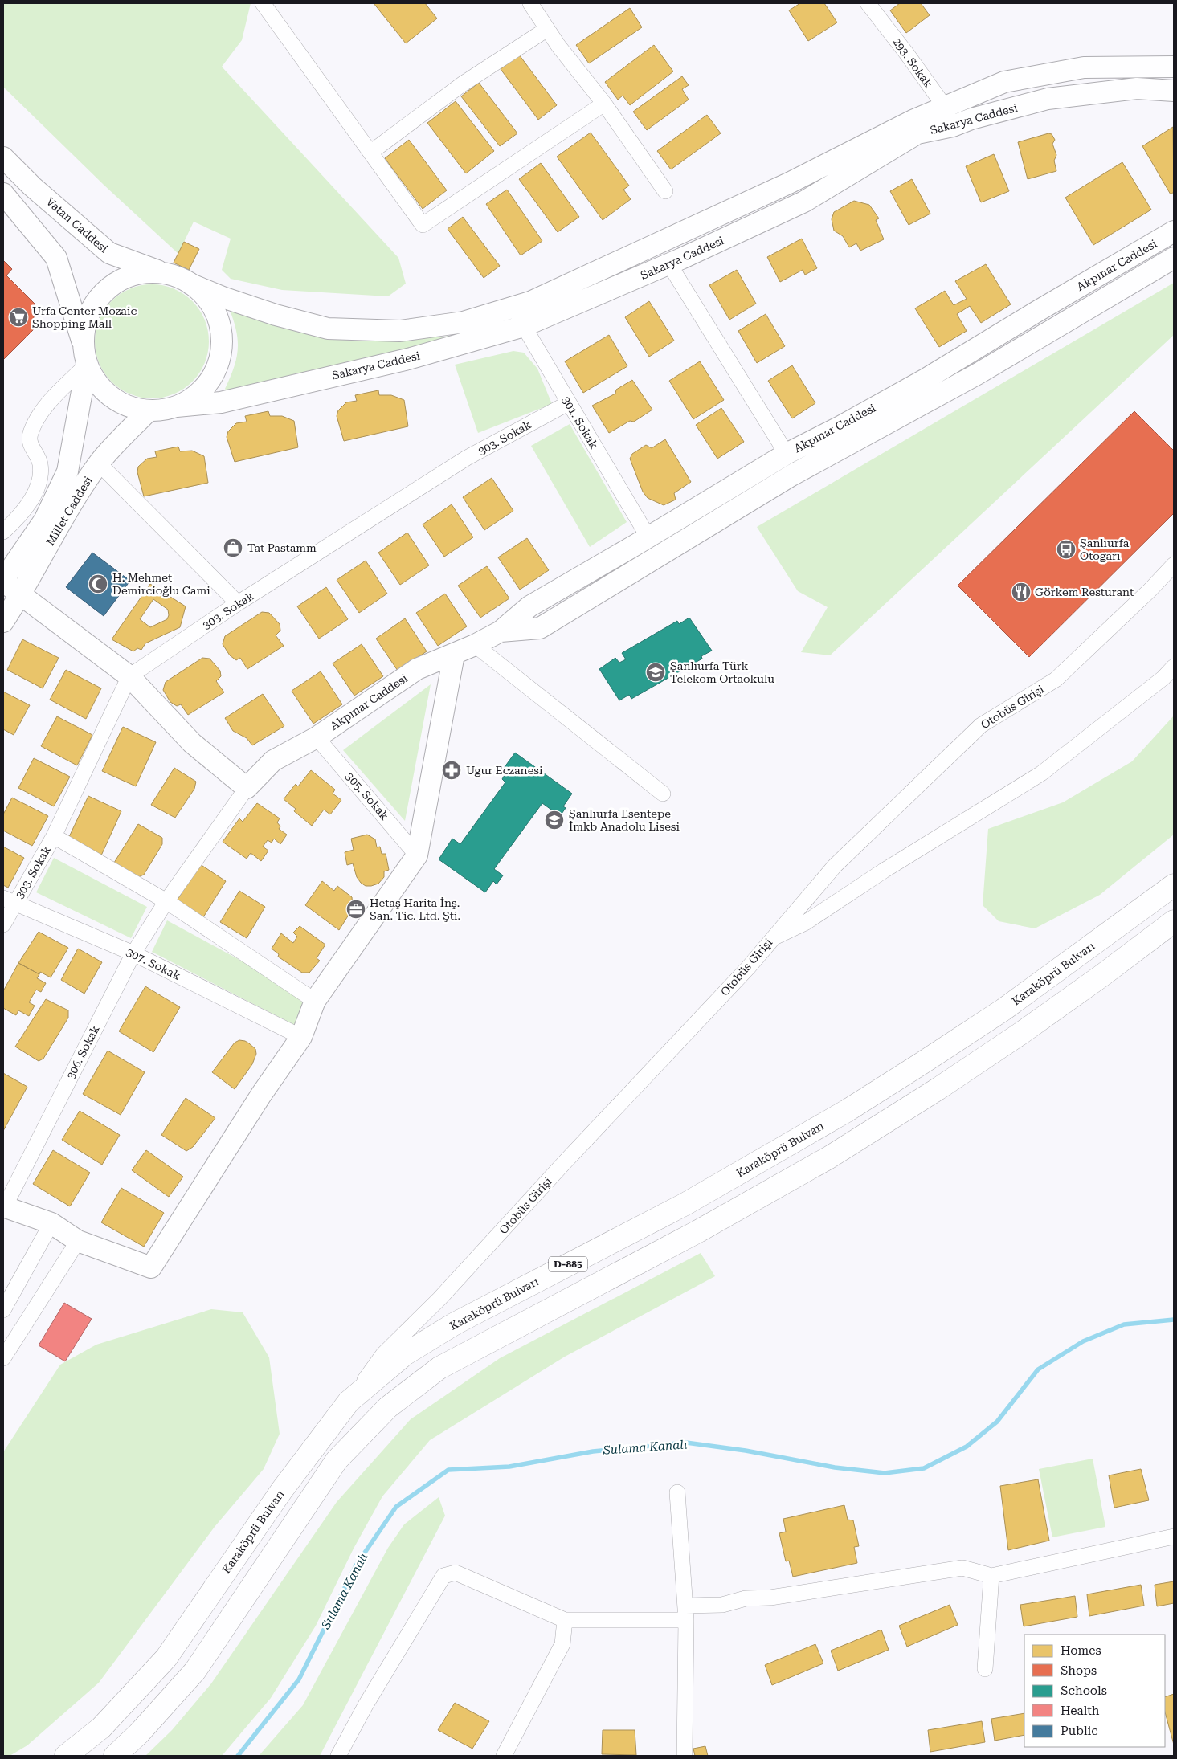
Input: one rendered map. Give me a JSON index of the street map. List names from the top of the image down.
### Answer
{
  "streets": {
    "highway": ["Karaköprü Bulvarı", "D-885"],
    "main road": [
      "Sakarya Caddesi",
      "Vatan Caddesi",
      "Akpınar Caddesi",
      "Millet Caddesi"
    ],
    "street": [
      "293. Sokak",
      "301. Sokak",
      "303. Sokak",
      "Otobüs Girişi",
      "305. Sokak",
      "307. Sokak",
      "306. Sokak"
    ]
  },
  "crossings": [
    ["293. Sokak", "Sakarya Caddesi"],
    ["Sakarya Caddesi", "Vatan Caddesi"],
    ["Sakarya Caddesi", "301. Sokak"],
    ["Sakarya Caddesi", "Millet Caddesi"],
    ["Vatan Caddesi", "Millet Caddesi"],
    ["Akpınar Caddesi", "301. Sokak"],
    ["Akpınar Caddesi", "305. Sokak"],
    ["Akpınar Caddesi", "306. Sokak"],
    ["301. Sokak", "303. Sokak"],
    ["303. Sokak", "307. Sokak"],
    ["Otobüs Girişi", "Karaköprü Bulvarı"],
    ["307. Sokak", "306. Sokak"]
  ],
  "water": ["Sulama Kanalı"],
  "places": {
    "supermarket": ["Urfa Center Mozaic Shopping Mall"],
    "shop": ["Tat Pastamm"],
    "bus stop": ["Şanlıurfa Otogarı"],
    "mosque": ["H. Mehmet Demircioğlu Cami"],
    "restaurant": ["Görkem Resturant"],
    "school or university": ["Şanlıurfa Türk Telekom Ortaokulu", "Şanlıurfa Esentepe İmkb Anadolu Lisesi"],
    "pharmacy": ["Ugur Eczanesi"],
    "office": ["Hetaş Harita İnş. San. Tic. Ltd. Şti."]
  },
  "legend": [
    "Homes",
    "Shops",
    "Schools",
    "Health",
    "Public"
  ]
}
